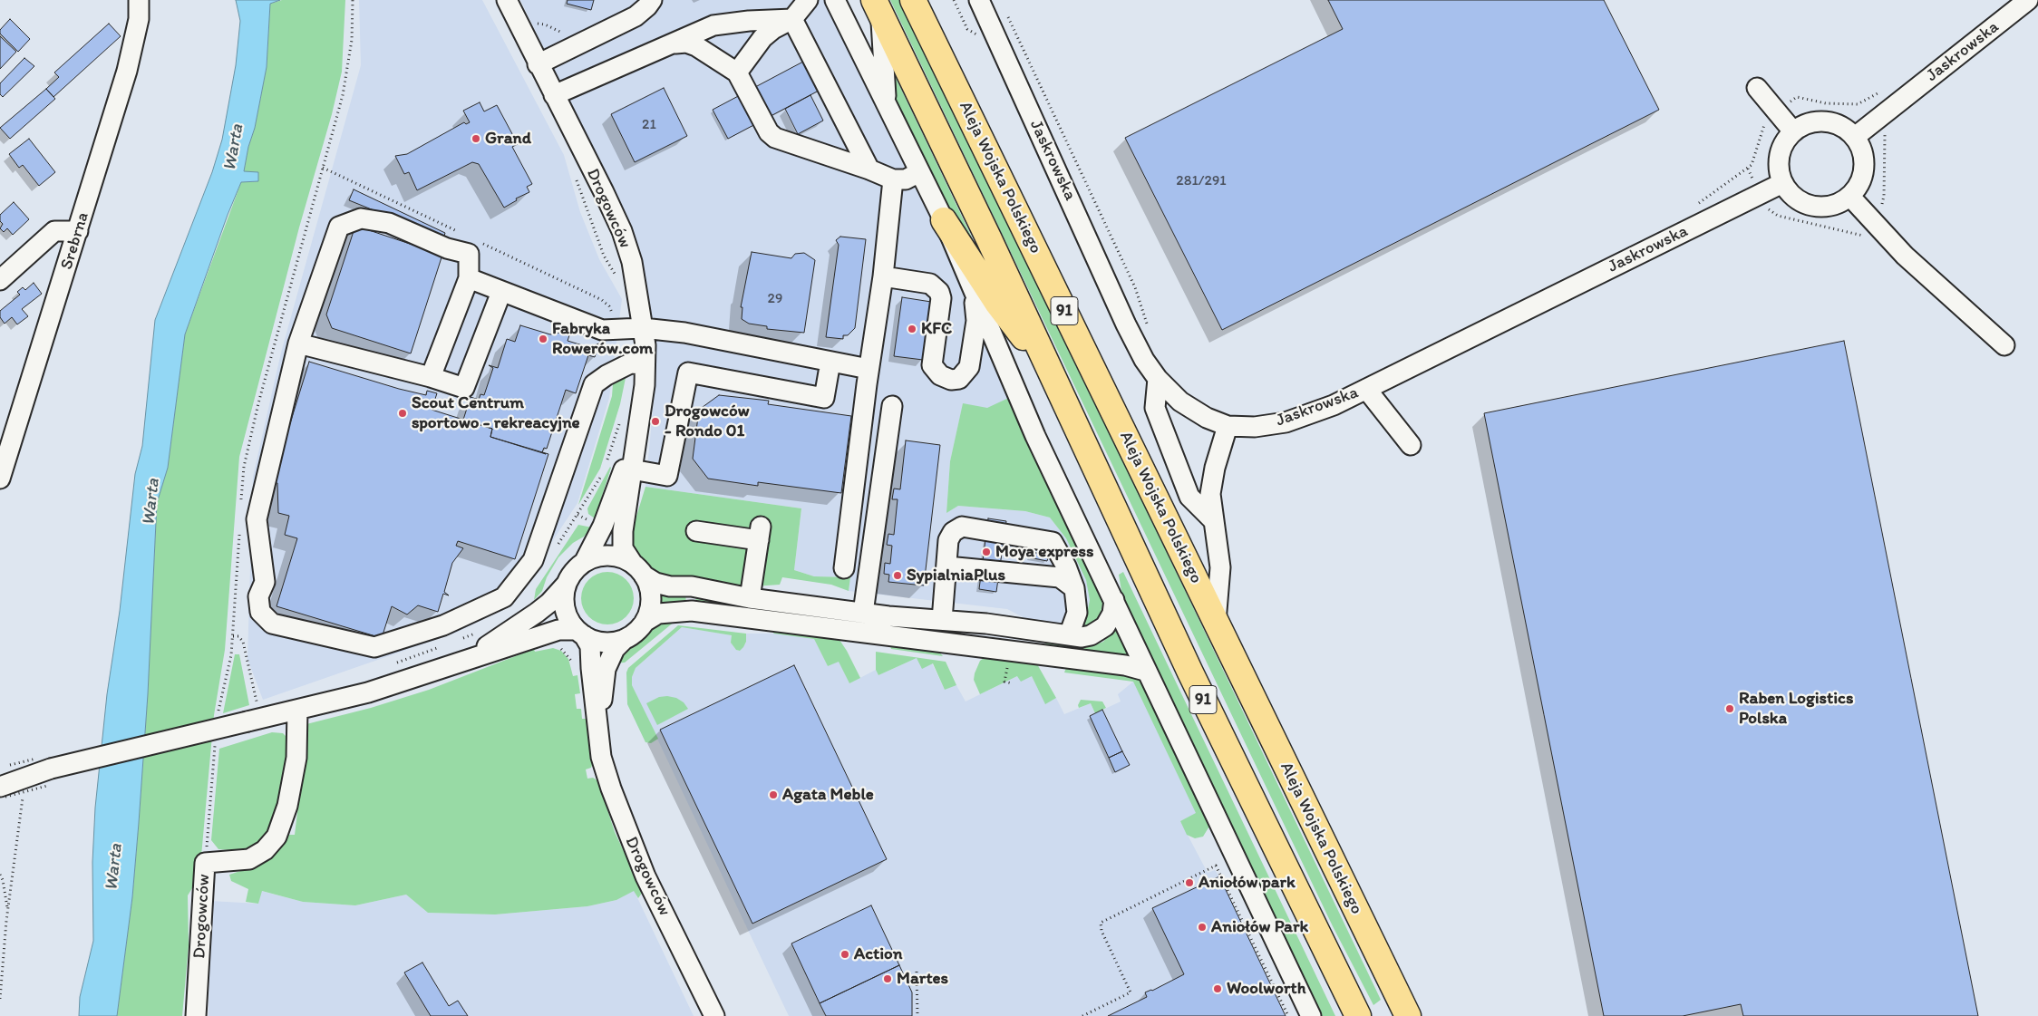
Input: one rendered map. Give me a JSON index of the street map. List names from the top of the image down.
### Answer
{
  "streets": {
    "main road": ["Aleja Wojska Polskiego", "91"],
    "street": ["Jaskrowska", "Drogowców", "Srebrna"]
  },
  "water": ["Warta"],
  "places": [
    "Grand",
    "KFC",
    "Fabryka Rowerów.com",
    "Scout Centrum sportowo - rekreacyjne",
    "Drogowców - Rondo 01",
    "Moya express",
    "SypialniaPlus",
    "Raben Logistics Polska",
    "Agata Meble",
    "Aniołów park",
    "Aniołów Park",
    "Action",
    "Martes",
    "Woolworth"
  ],
  "house_numbers": ["21", "281/291", "29"]
}
